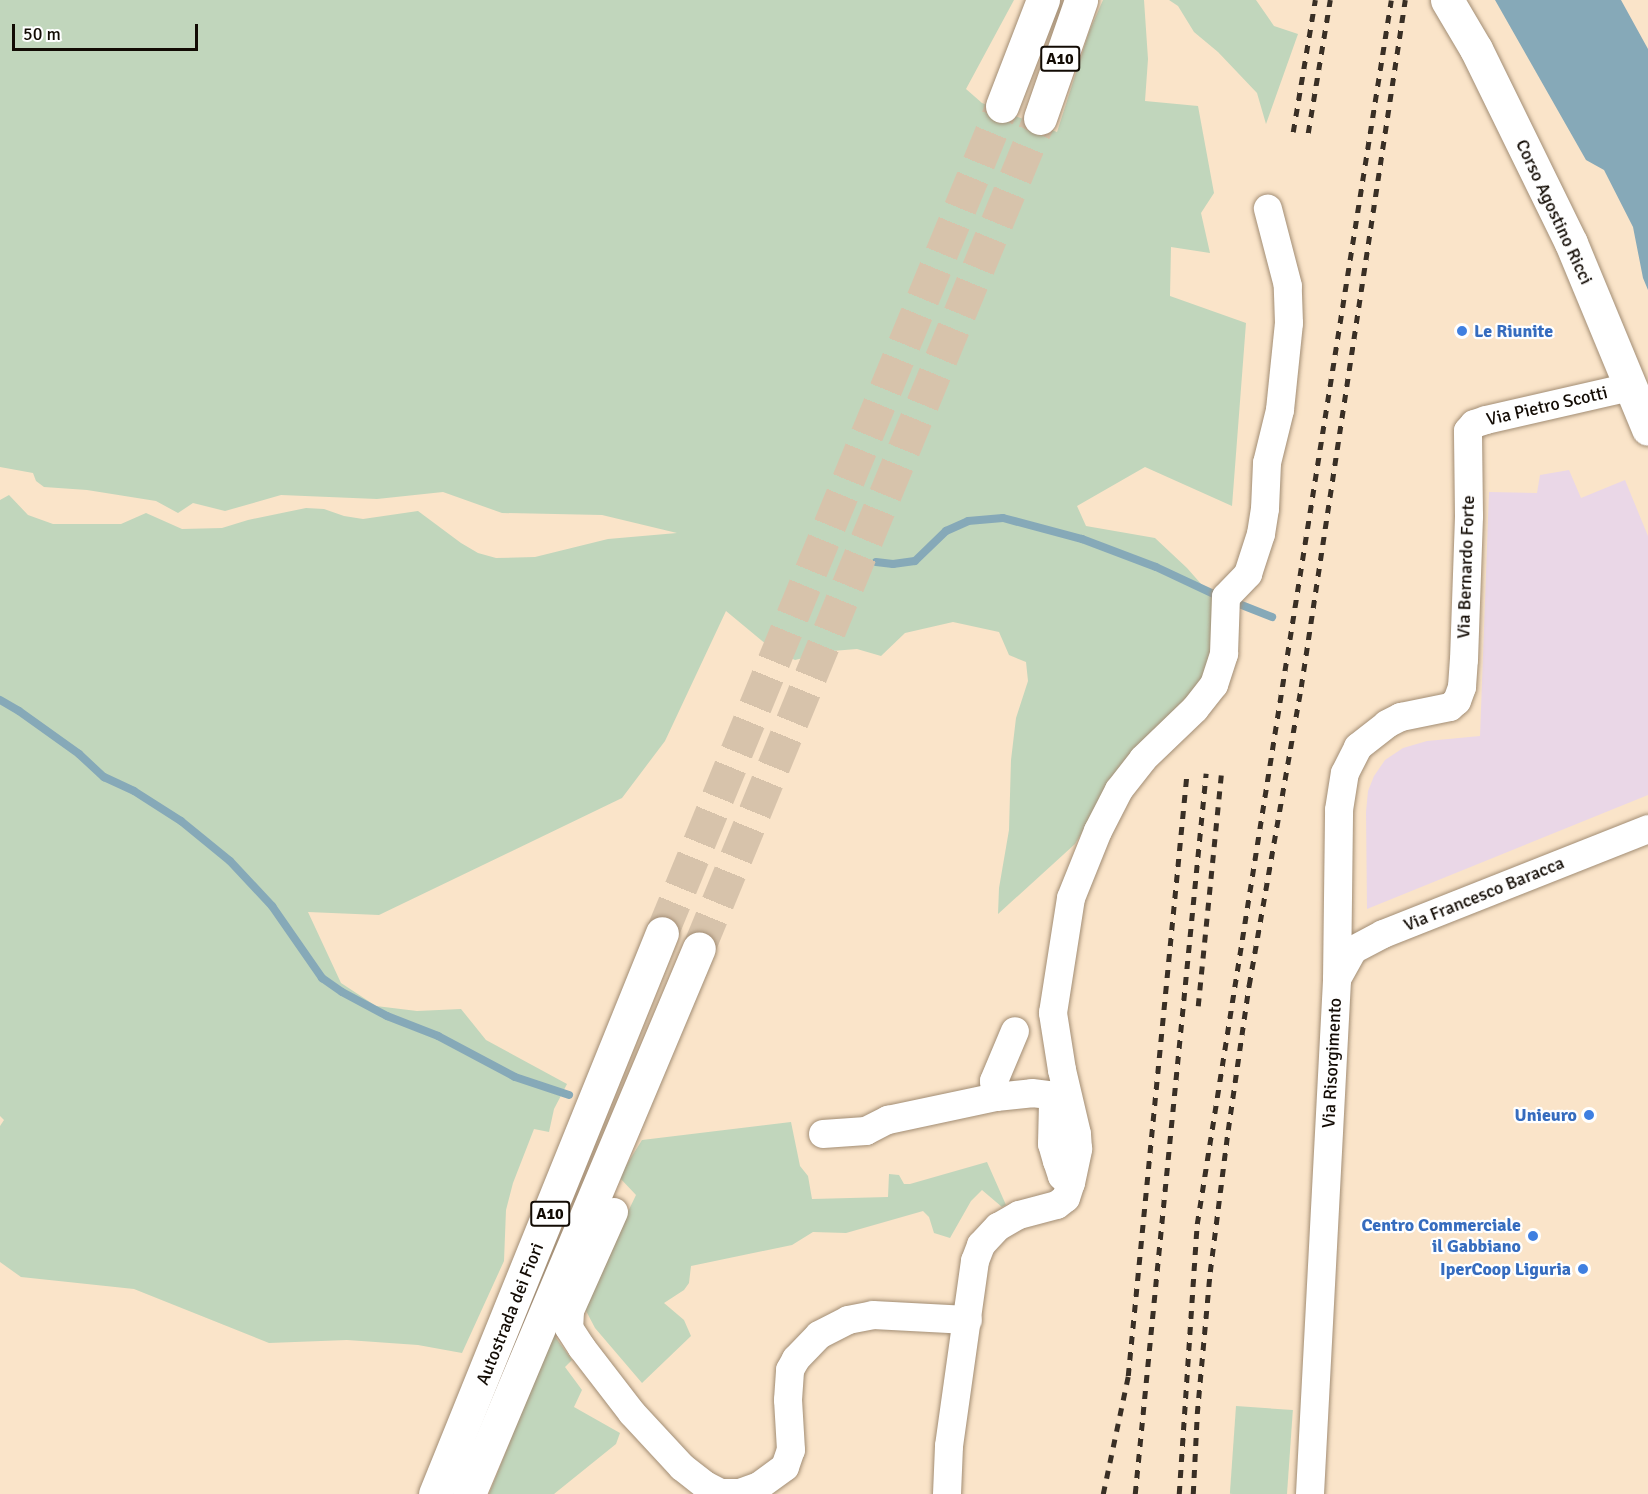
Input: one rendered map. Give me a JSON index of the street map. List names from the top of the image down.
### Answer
{
  "streets": {
    "main road": ["A10", "Corso Agostino Ricci", "Autostrada dei Fiori"],
    "street": [
      "Via Pietro Scotti",
      "Via Bernardo Forte",
      "Via Francesco Baracca",
      "Via Risorgimento"
    ]
  },
  "crossings": [
    ["Corso Agostino Ricci", "Via Pietro Scotti"],
    ["Via Pietro Scotti", "Via Bernardo Forte"],
    ["Via Bernardo Forte", "Via Risorgimento"],
    ["Via Francesco Baracca", "Via Risorgimento"]
  ],
  "places": [
    "Le Riunite",
    "Unieuro",
    "Centro Commerciale il Gabbiano",
    "IperCoop Liguria"
  ],
  "scale_bar": "50 m"
}
